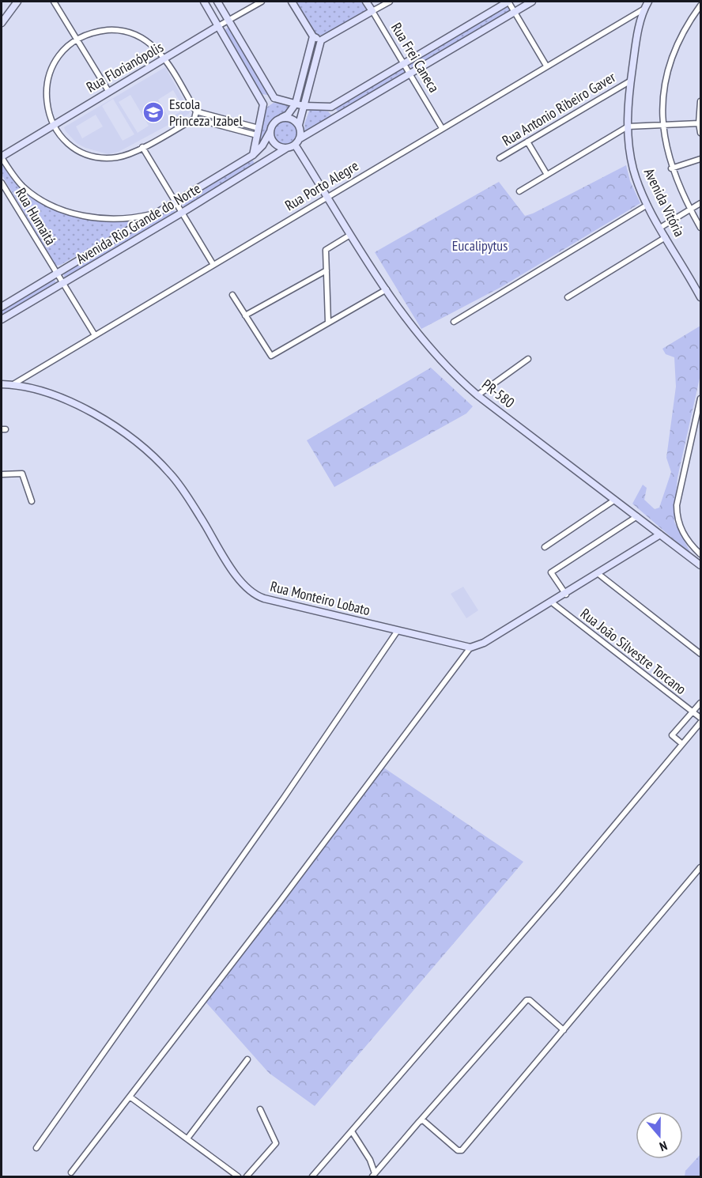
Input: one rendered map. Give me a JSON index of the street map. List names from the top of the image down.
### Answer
{
  "streets": {
    "street": [
      "Rua Frei Caneca",
      "Rua Florianópolis",
      "Rua Antonio Ribeiro Gaver",
      "Rua Porto Alegre",
      "Avenida Vitória",
      "Rua Humaitá",
      "Avenida Rio Grande do Norte",
      "PR-580",
      "Rua Monteiro Lobato",
      "Rua João Silvestre Torcano"
    ]
  },
  "crossings": [
    ["Rua Frei Caneca", "Rua Porto Alegre"],
    ["Rua Antonio Ribeiro Gaver", "Avenida Vitória"],
    ["Rua Porto Alegre", "Avenida Vitória"],
    ["Rua Porto Alegre", "Rua Humaitá"],
    ["Rua Porto Alegre", "PR-580"],
    ["Rua Porto Alegre", "Rua Monteiro Lobato"],
    ["Rua Humaitá", "Avenida Rio Grande do Norte"],
    ["Avenida Rio Grande do Norte", "PR-580"]
  ],
  "parks": ["Eucalipytus"],
  "places": {
    "school or university": ["Escola Princeza Izabel"]
  },
  "north": "bottom"
}
